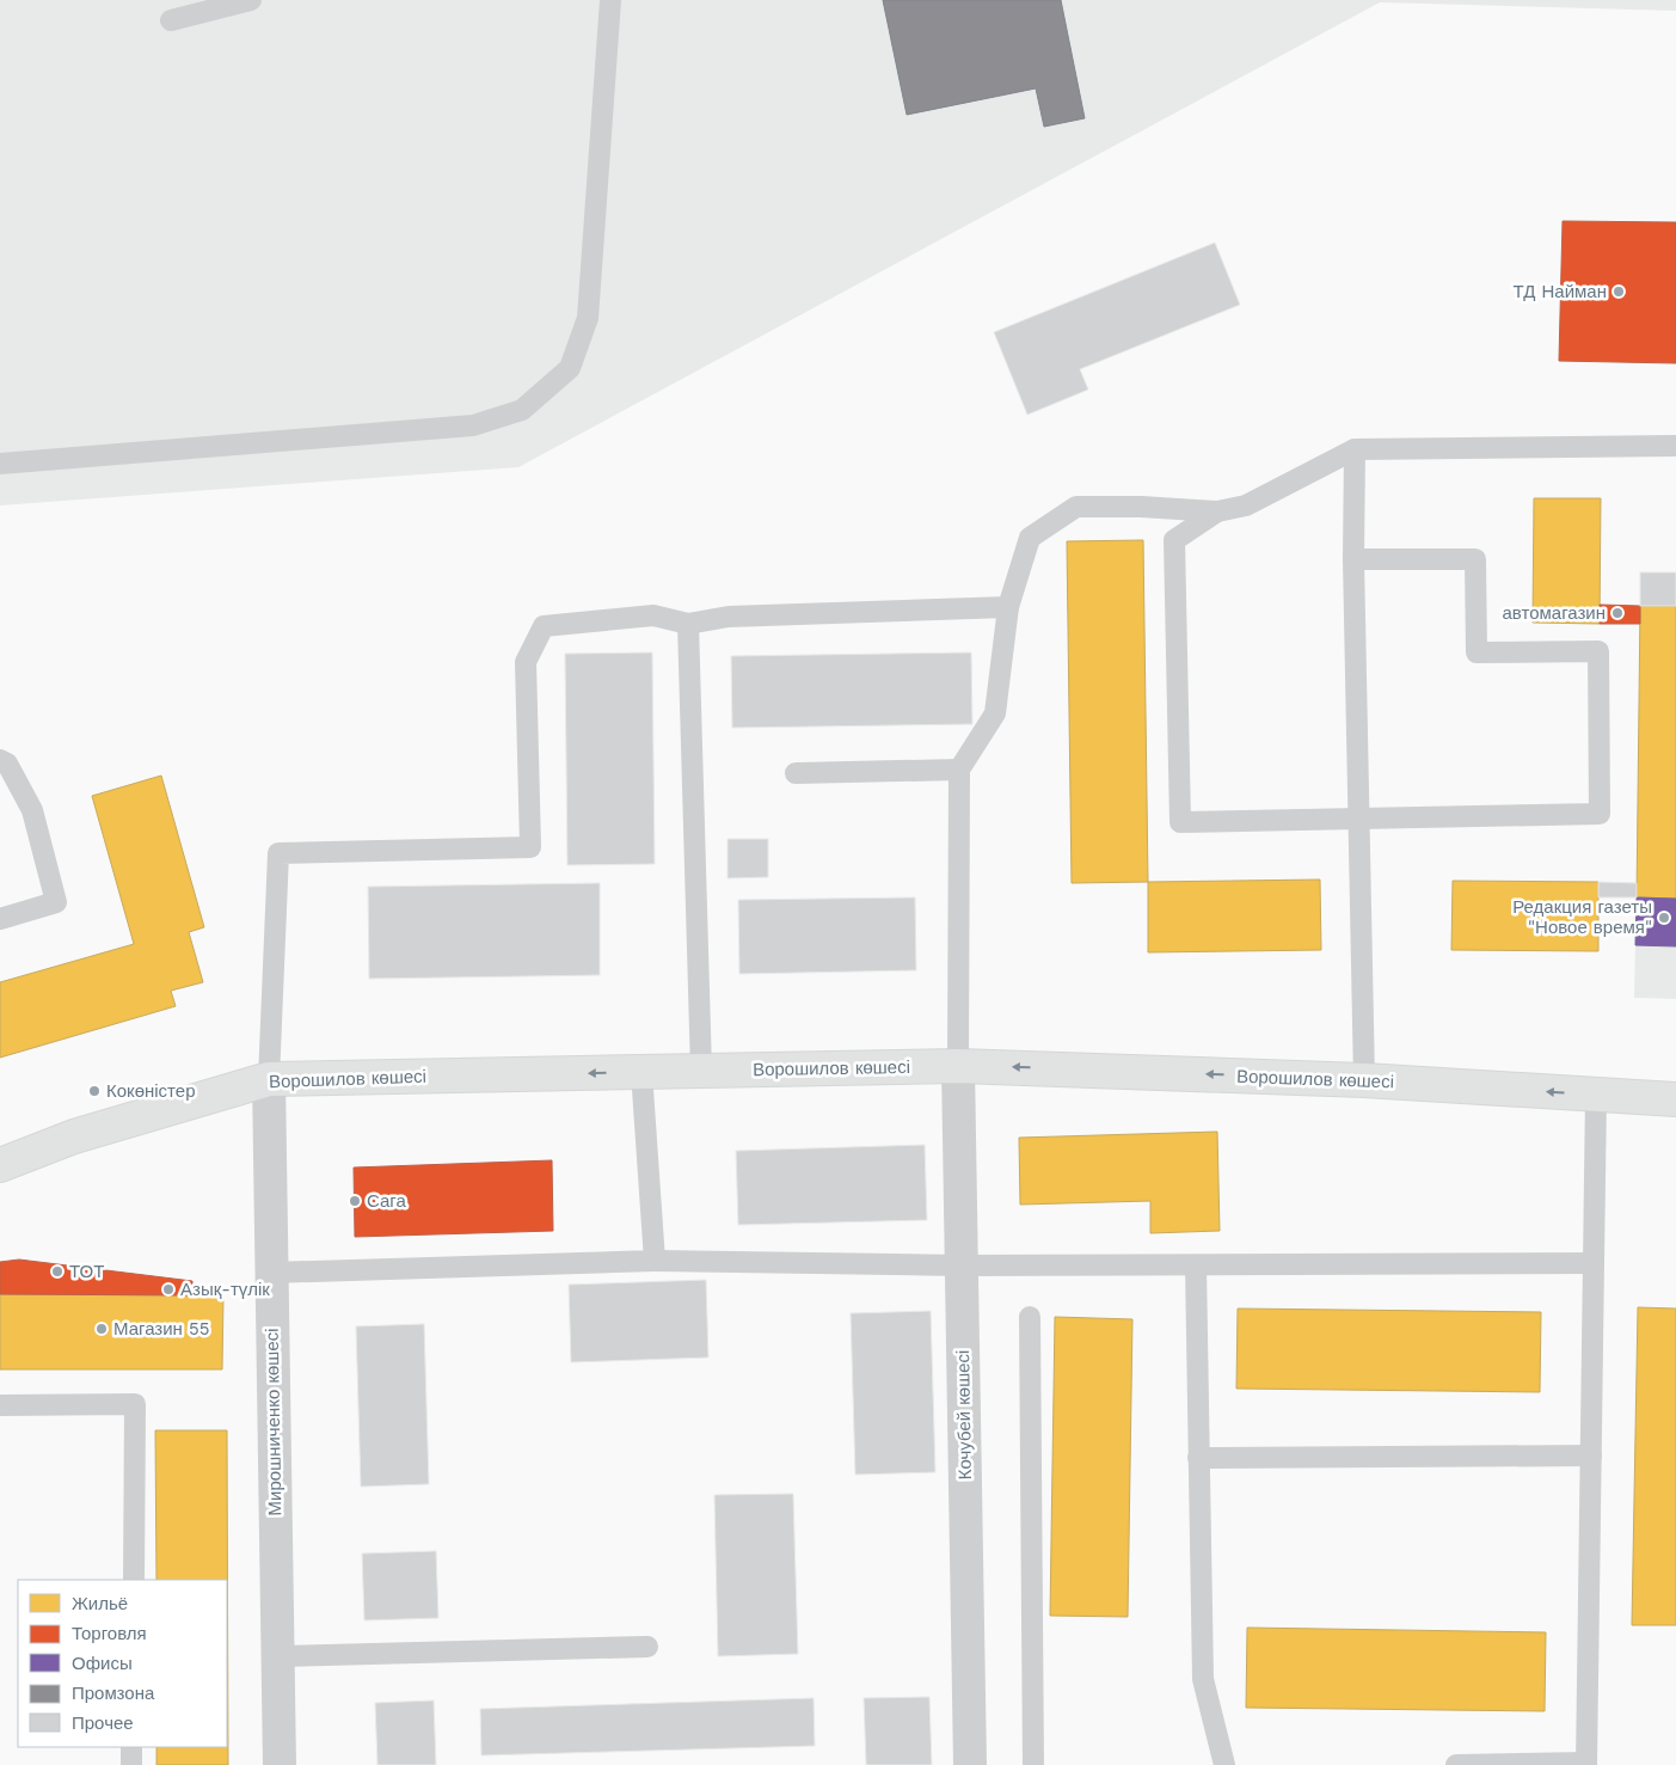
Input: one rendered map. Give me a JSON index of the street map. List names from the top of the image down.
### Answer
{
  "streets": {
    "street": ["Ворошилов көшесі", "Кочубей көшесі", "Мирошниченко көшесі"]
  },
  "crossings": [
    ["Ворошилов көшесі", "Кочубей көшесі"],
    ["Ворошилов көшесі", "Мирошниченко көшесі"]
  ],
  "one_way": ["Ворошилов көшесі"],
  "places": [
    "ТД Найман",
    "автомагазин",
    "Редакция газеты \"Новое время\"",
    "Кокөністер",
    "Сага",
    "ТОТ",
    "Азық-түлік",
    "Магазин 55"
  ],
  "legend": [
    "Жильё",
    "Торговля",
    "Офисы",
    "Промзона",
    "Прочее"
  ]
}
